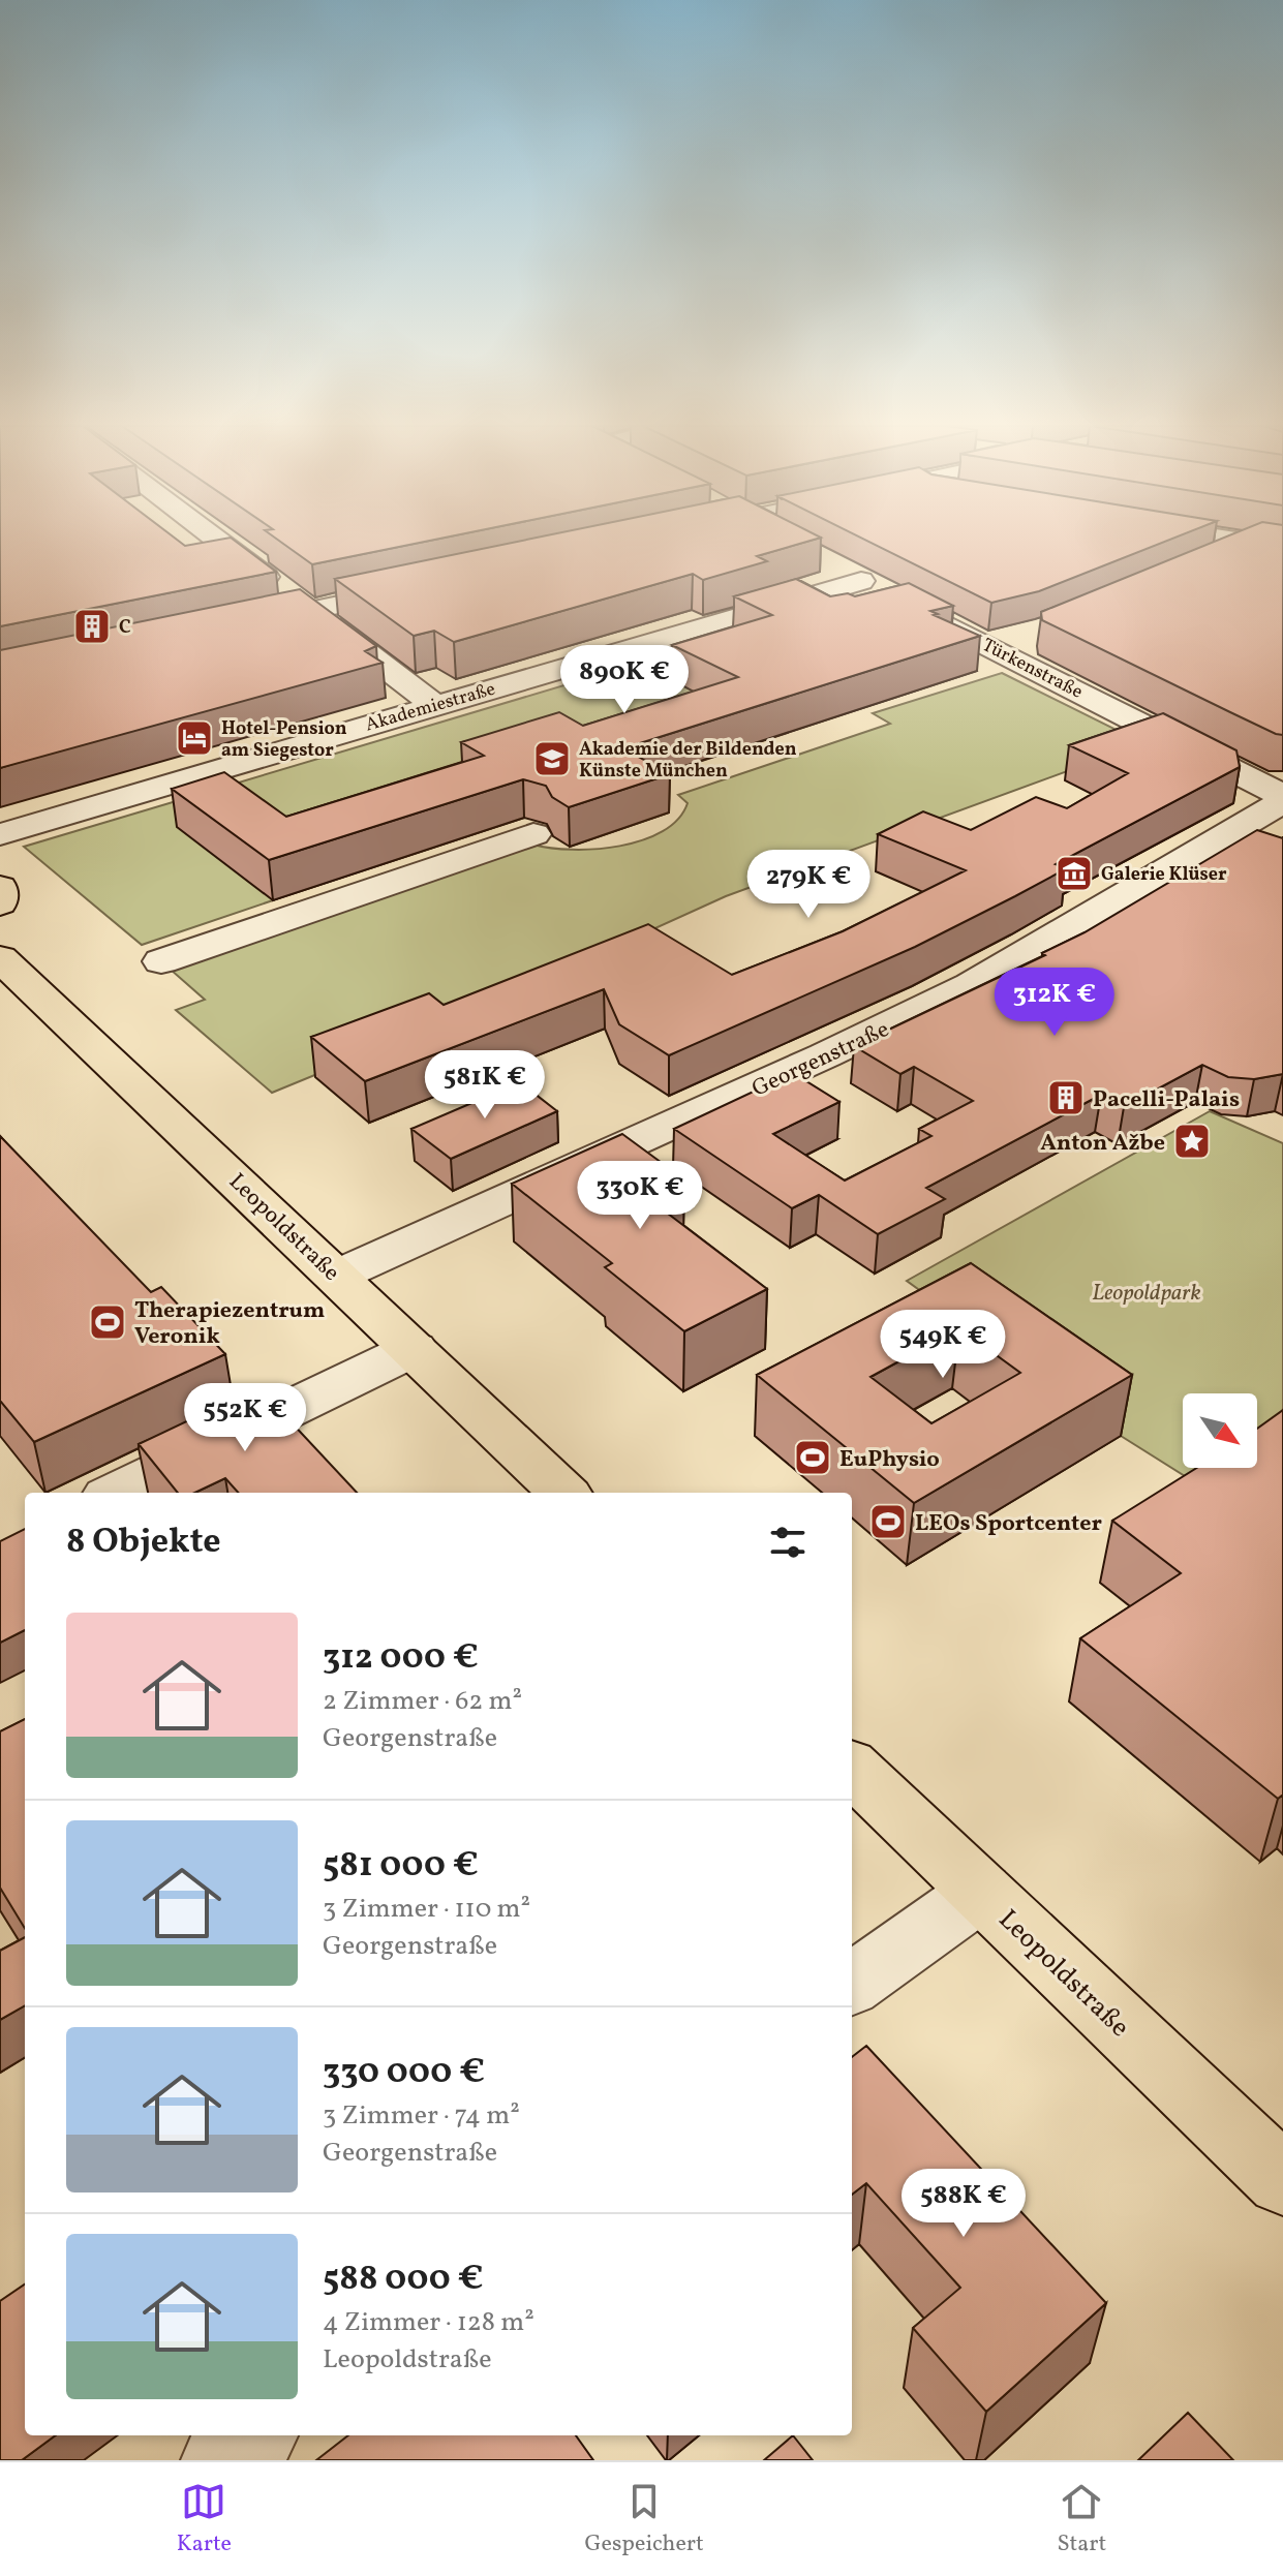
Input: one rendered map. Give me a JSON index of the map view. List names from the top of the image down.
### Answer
{
  "streets": {
    "main road": ["Leopoldstraße"],
    "street": ["Türkenstraße", "Akademiestraße", "Georgenstraße"]
  },
  "crossings": [
    ["Türkenstraße", "Akademiestraße"],
    ["Türkenstraße", "Georgenstraße"],
    ["Georgenstraße", "Leopoldstraße"]
  ],
  "parks": ["Leopoldpark"],
  "places": {
    "building": ["C", "Pacelli-Palais"],
    "hotel": ["Hotel-Pension am Siegestor"],
    "school or university": ["Akademie der Bildenden Künste München"],
    "museum": ["Galerie Klüser"],
    "place": ["Anton Ažbe"],
    "sports": ["Therapiezentrum Veronik", "EuPhysio", "LEOs Sportcenter"]
  },
  "north": "bottom right",
  "page": {
    "price": [
      "890K €",
      "279K €",
      "312K €",
      "581K €",
      "330K €",
      "549K €",
      "552K €",
      "588K €"
    ],
    "heading": "8 Objekte",
    "list": [
      {
        "name": "312 000 €",
        "note": "2 Zimmer · 62 m² · Georgenstraße"
      },
      {
        "name": "581 000 €",
        "note": "3 Zimmer · 110 m² · Georgenstraße"
      },
      {
        "name": "330 000 €",
        "note": "3 Zimmer · 74 m² · Georgenstraße"
      },
      {
        "name": "588 000 €",
        "note": "4 Zimmer · 128 m² · Leopoldstraße"
      }
    ],
    "tabs": ["Karte", "Gespeichert", "Start"]
  }
}
